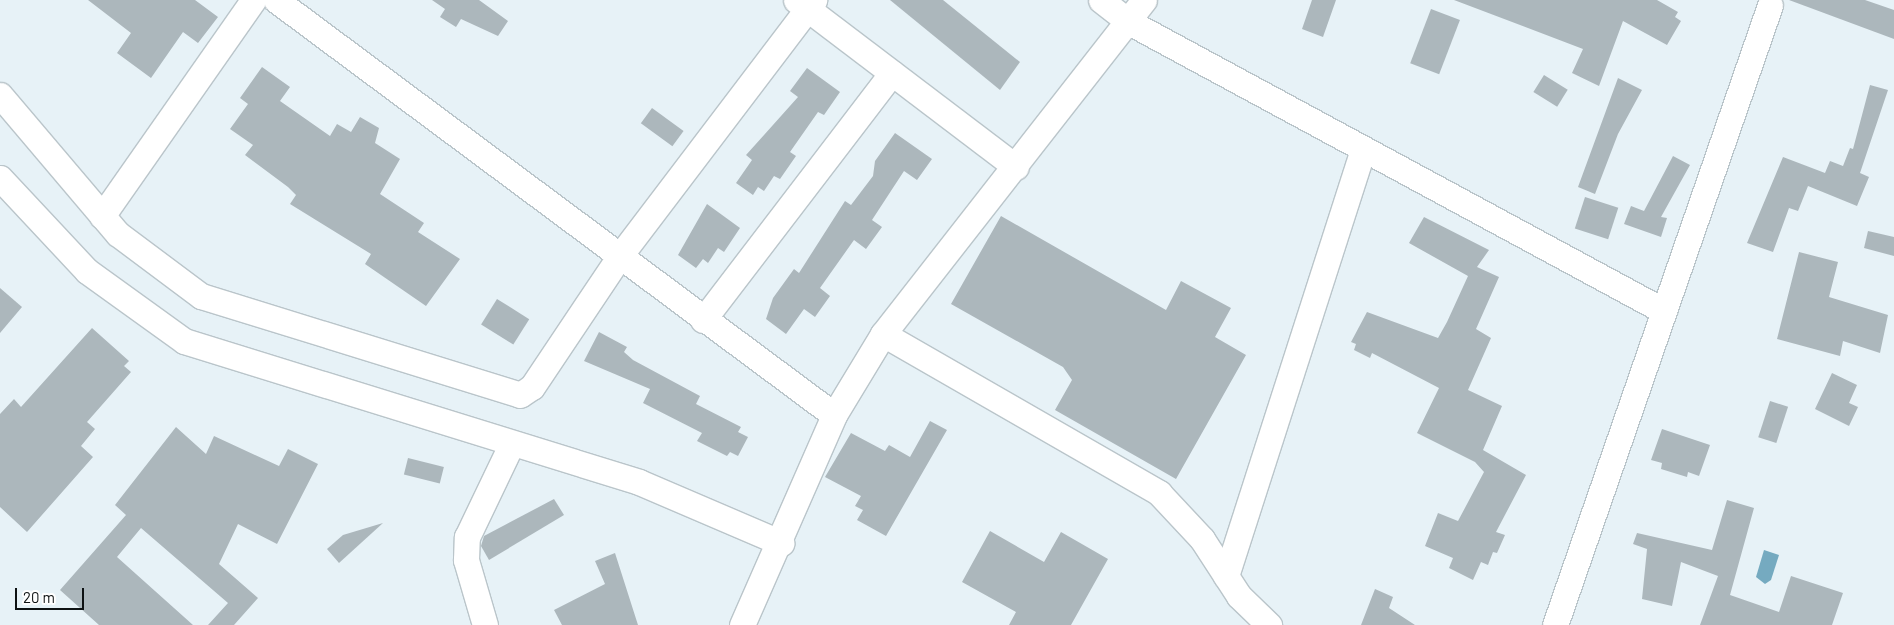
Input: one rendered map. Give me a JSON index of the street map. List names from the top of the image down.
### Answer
{
  "scale_bar": "20 m"
}
